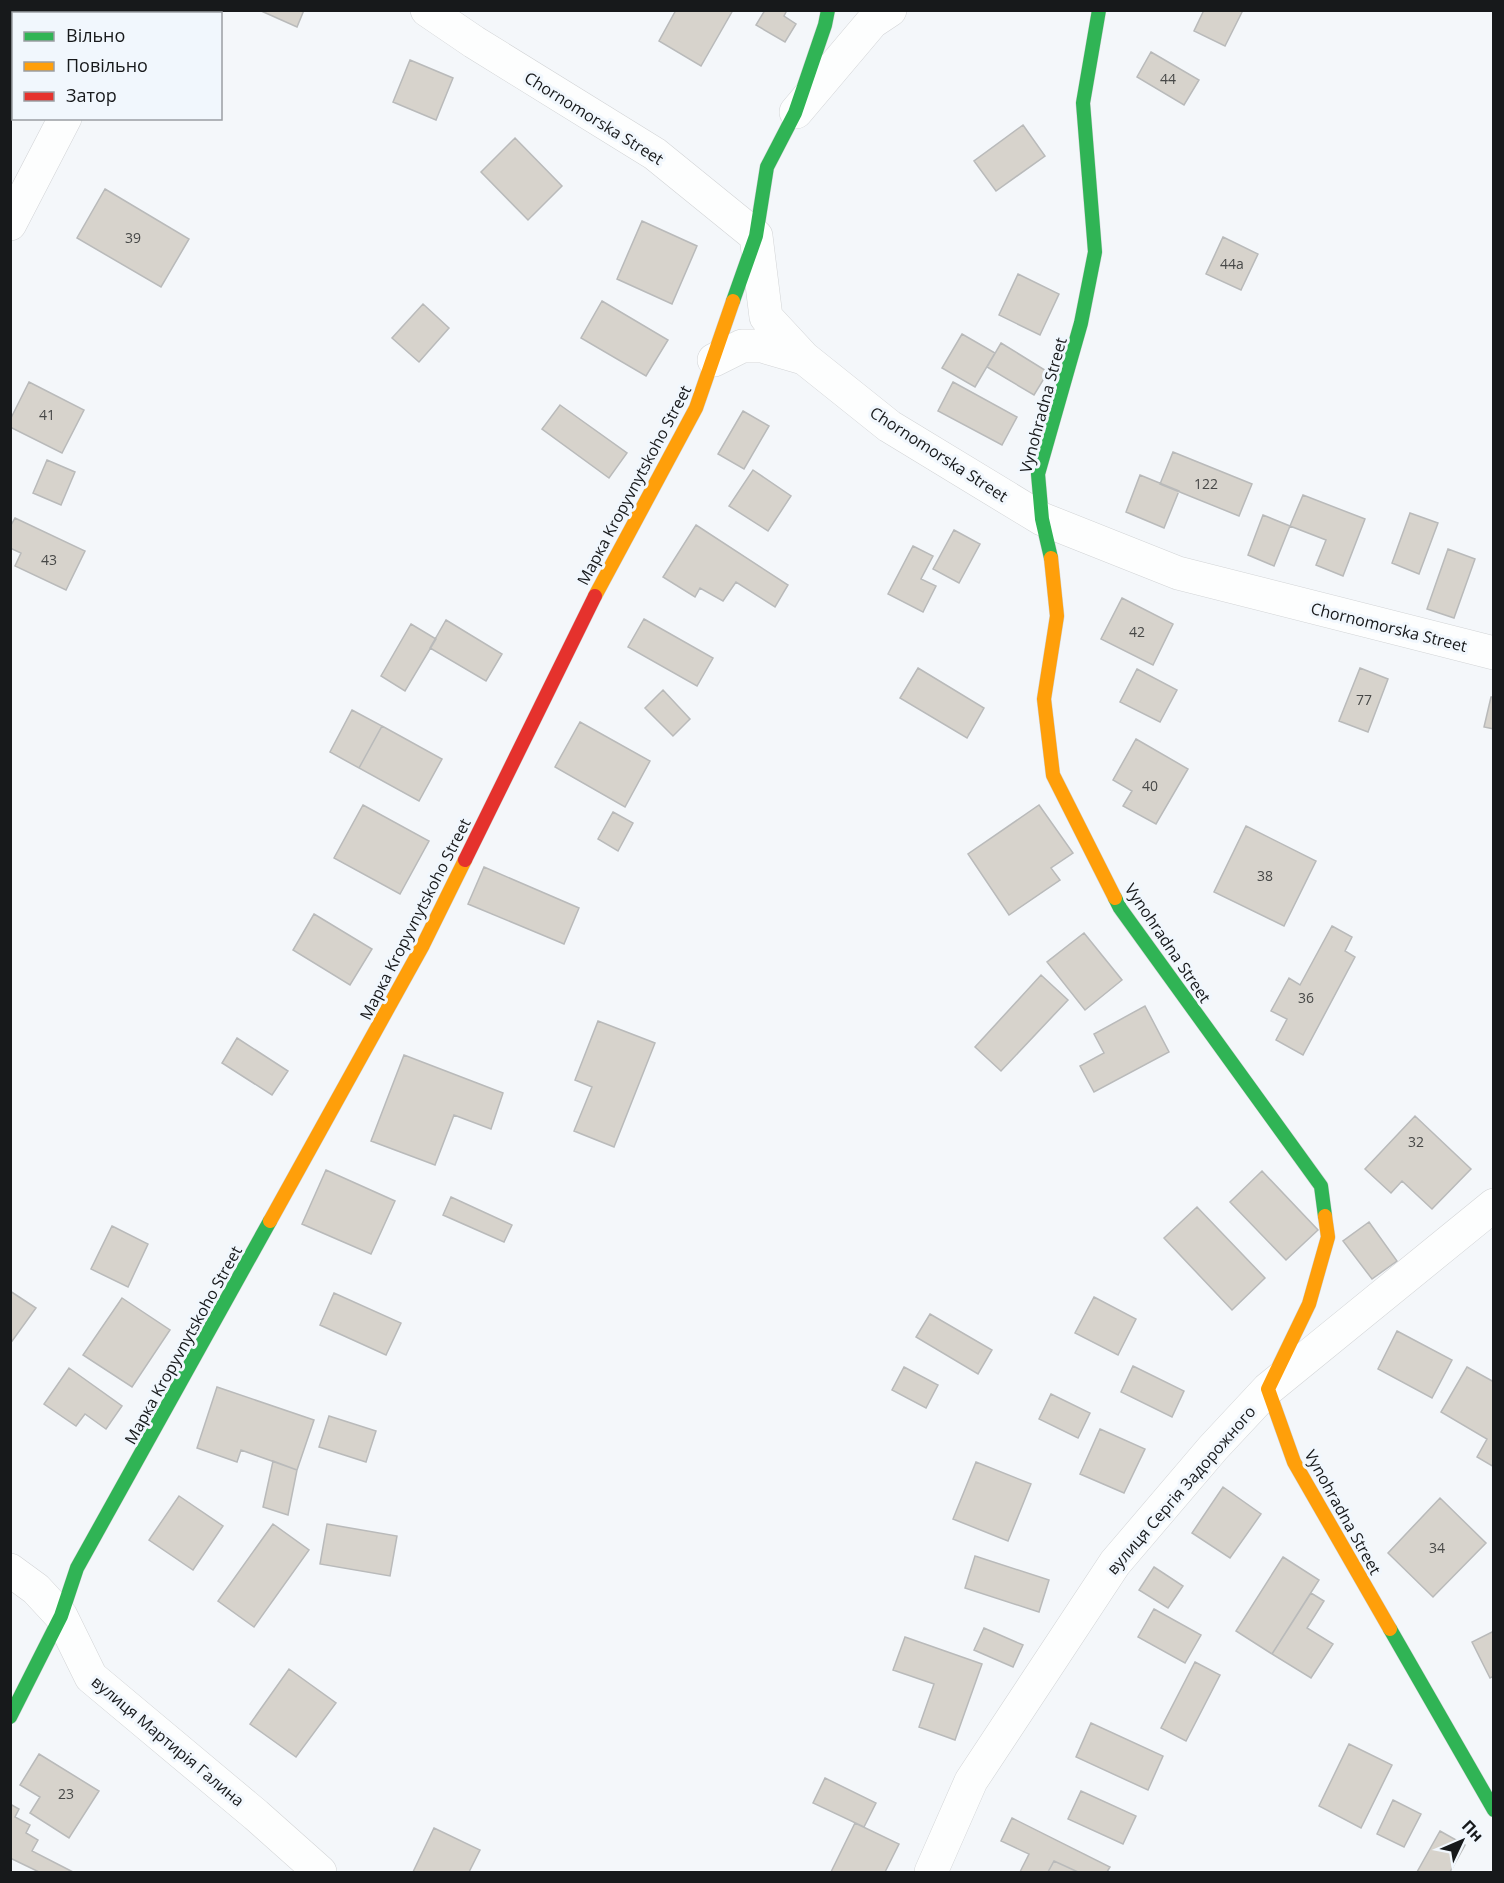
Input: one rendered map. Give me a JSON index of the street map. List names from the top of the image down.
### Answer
{
  "streets": {
    "street": [
      "Chornomorska Street",
      "Vynohradna Street",
      "Марка Kropyvnytskoho Street",
      "вулиця Сергія Задорожного",
      "вулиця Мартирія Галина"
    ]
  },
  "crossings": [
    ["Chornomorska Street", "Vynohradna Street"],
    ["Chornomorska Street", "Марка Kropyvnytskoho Street"],
    ["Vynohradna Street", "вулиця Сергія Задорожного"],
    ["Марка Kropyvnytskoho Street", "вулиця Мартирія Галина"]
  ],
  "house_numbers": [
    "44",
    "39",
    "44а",
    "41",
    "122",
    "43",
    "42",
    "77",
    "40",
    "38",
    "36",
    "32",
    "34",
    "23"
  ],
  "legend": ["Вільно", "Повільно", "Затор"],
  "north": "top right"
}
